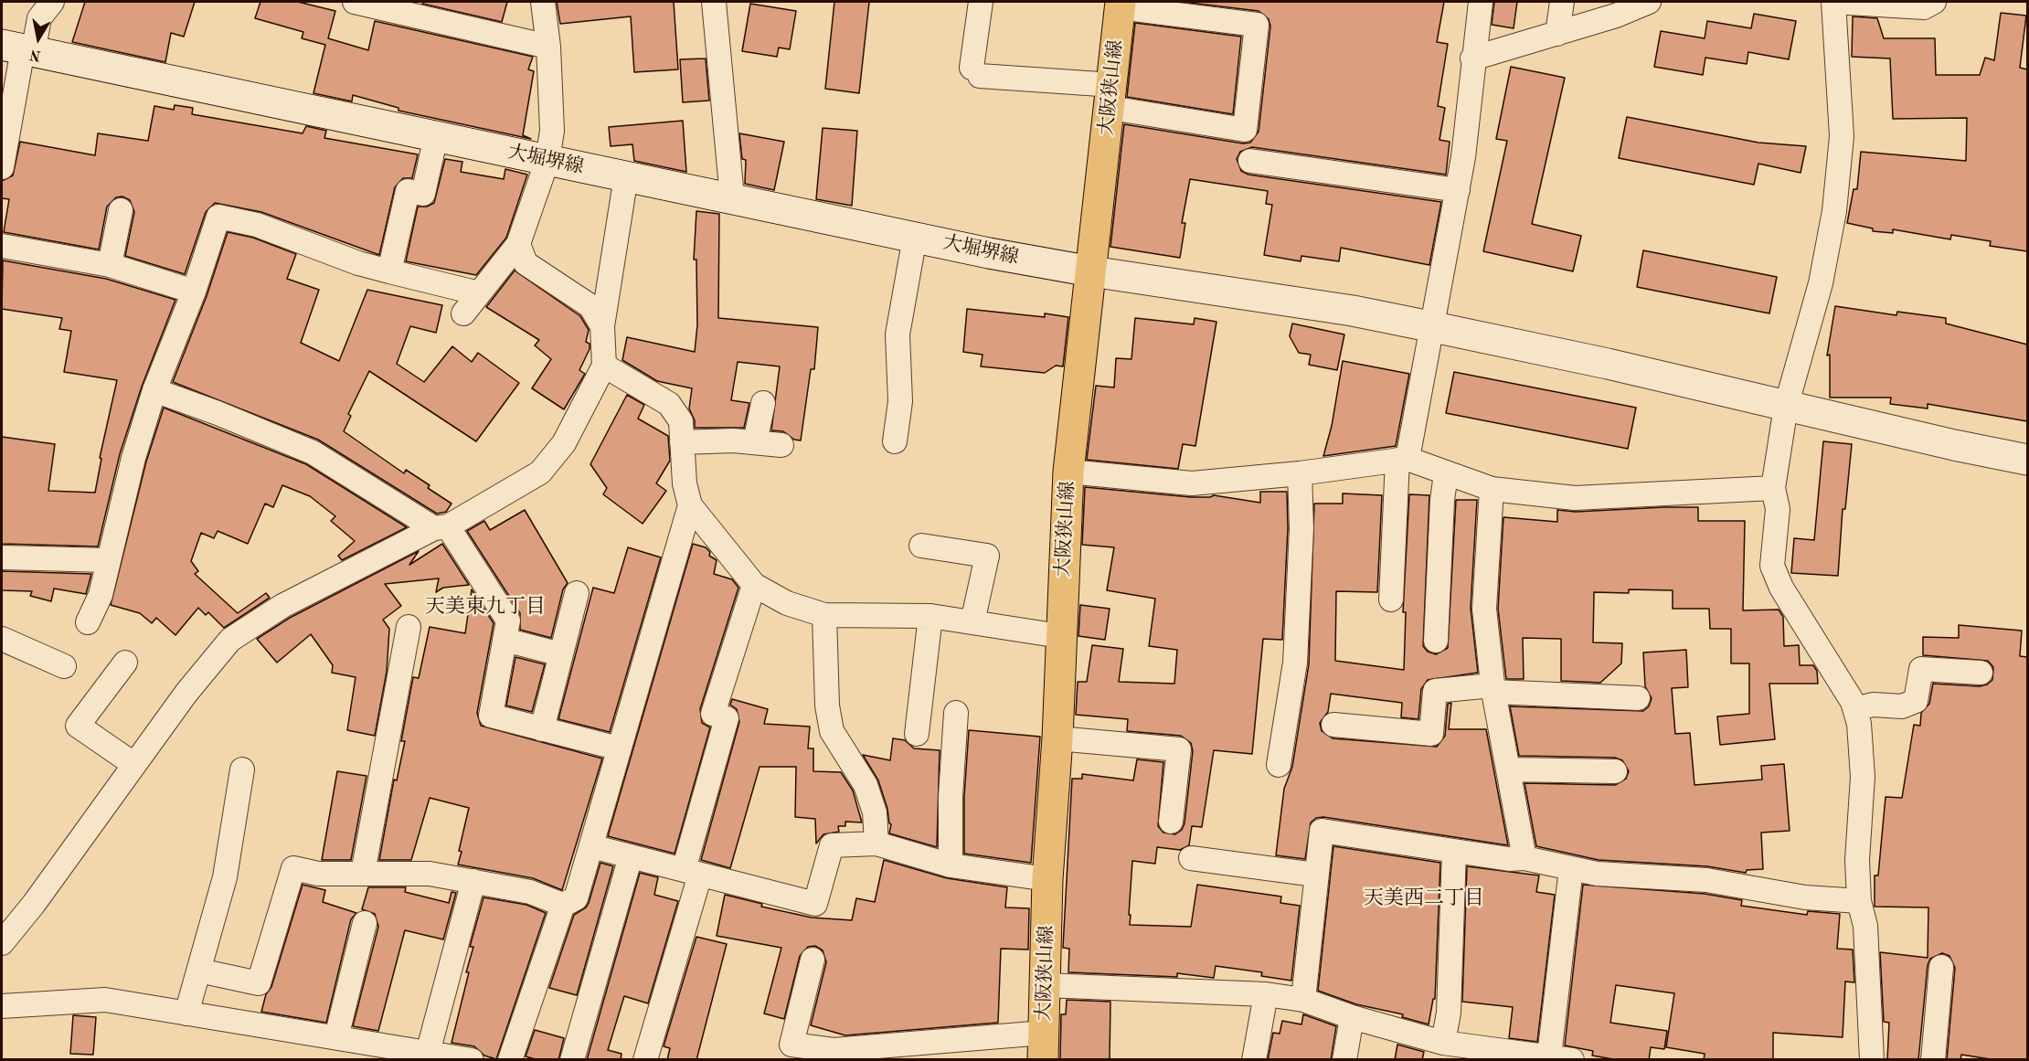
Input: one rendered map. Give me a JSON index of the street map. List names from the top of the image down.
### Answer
{
  "streets": {
    "main road": ["大阪狭山線", "大堀堺線"]
  },
  "crossings": [
    ["大阪狭山線", "大堀堺線"]
  ],
  "districts": ["天美東九丁目", "天美西二丁目"],
  "north": "bottom"
}
